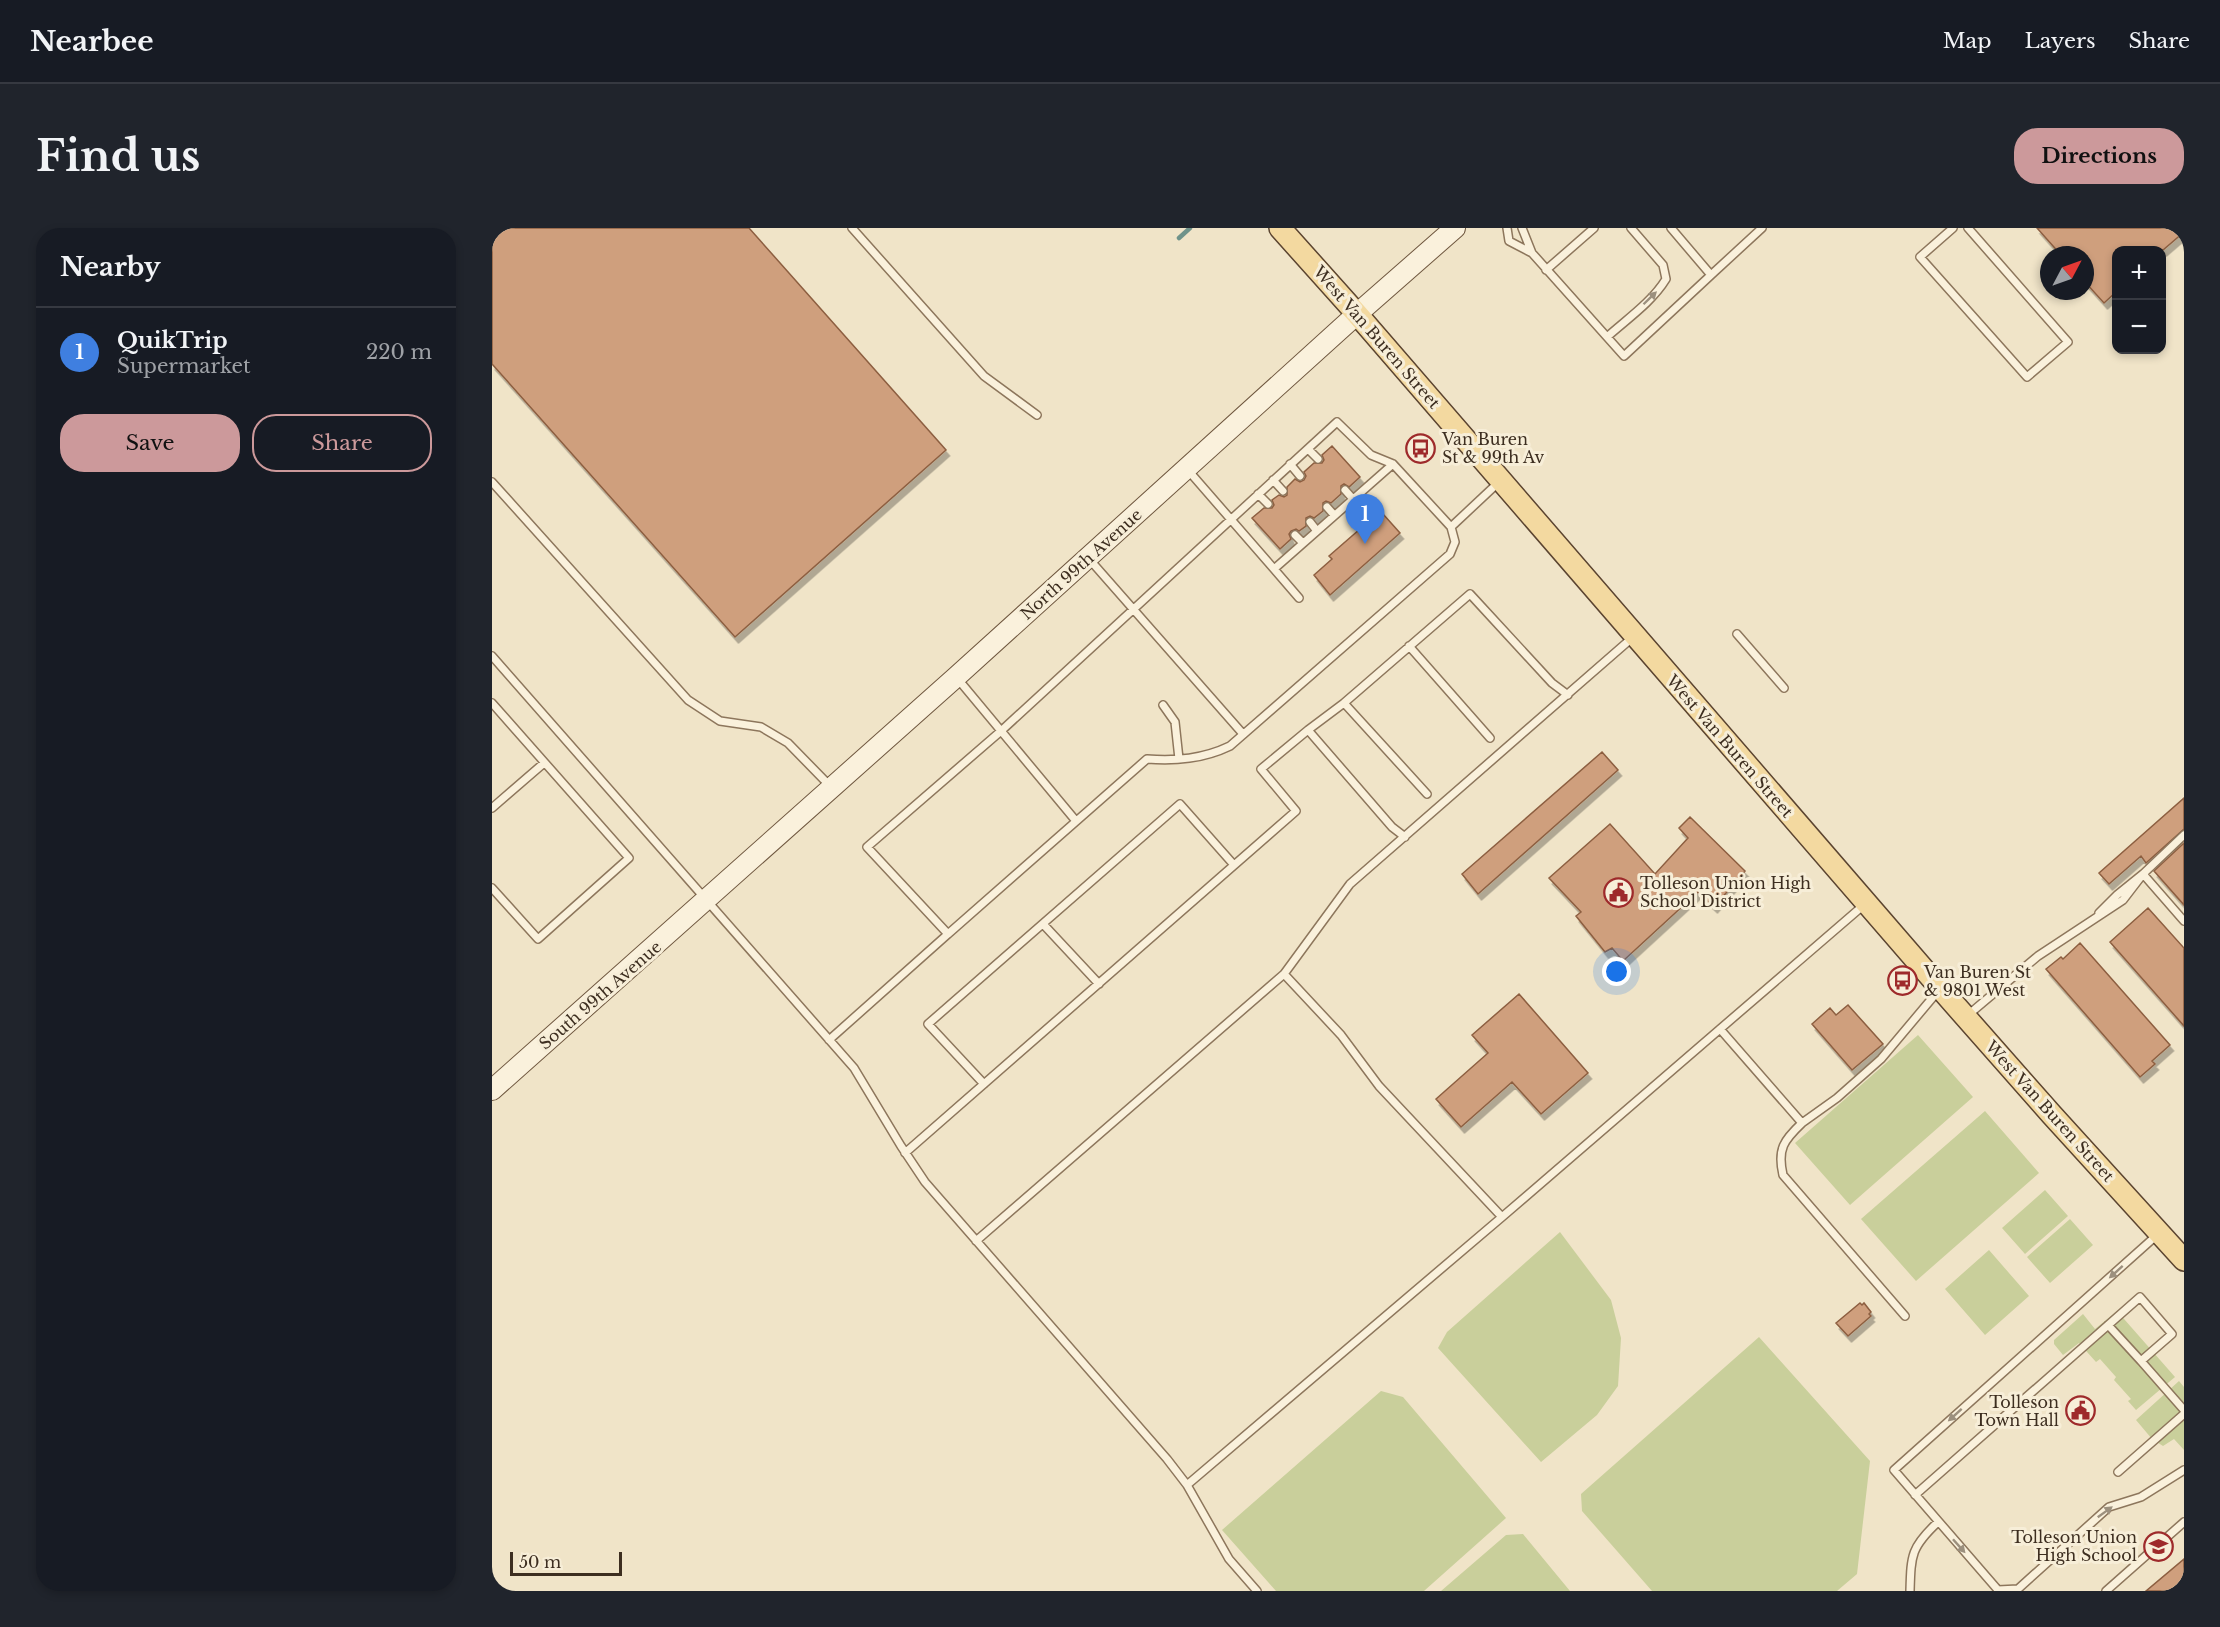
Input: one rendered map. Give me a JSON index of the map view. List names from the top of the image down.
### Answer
{
  "streets": {
    "main road": ["West Van Buren Street", "North 99th Avenue", "South 99th Avenue"]
  },
  "crossings": [
    ["West Van Buren Street", "North 99th Avenue"],
    ["North 99th Avenue", "South 99th Avenue"]
  ],
  "places": {
    "bus stop": ["Van Buren St & 99th Av", "Van Buren St & 9801 West"],
    "public building": ["Tolleson Union High School District", "Tolleson Town Hall"],
    "school or university": ["Tolleson Union High School"]
  },
  "scale_bar": "50 m",
  "north": "top right",
  "page": {
    "header": "Nearbee",
    "nav": ["Map", "Layers", "Share"],
    "buttons": [
      "Directions",
      ["Save", "Share"]
    ],
    "title": "Find us",
    "heading": "Nearby",
    "map_buttons": ["+", "−"],
    "list": [
      {
        "mark": "1",
        "name": "QuikTrip",
        "note": "Supermarket",
        "value": "220 m"
      }
    ],
    "pins": "1",
    "scale": "50 m"
  }
}
